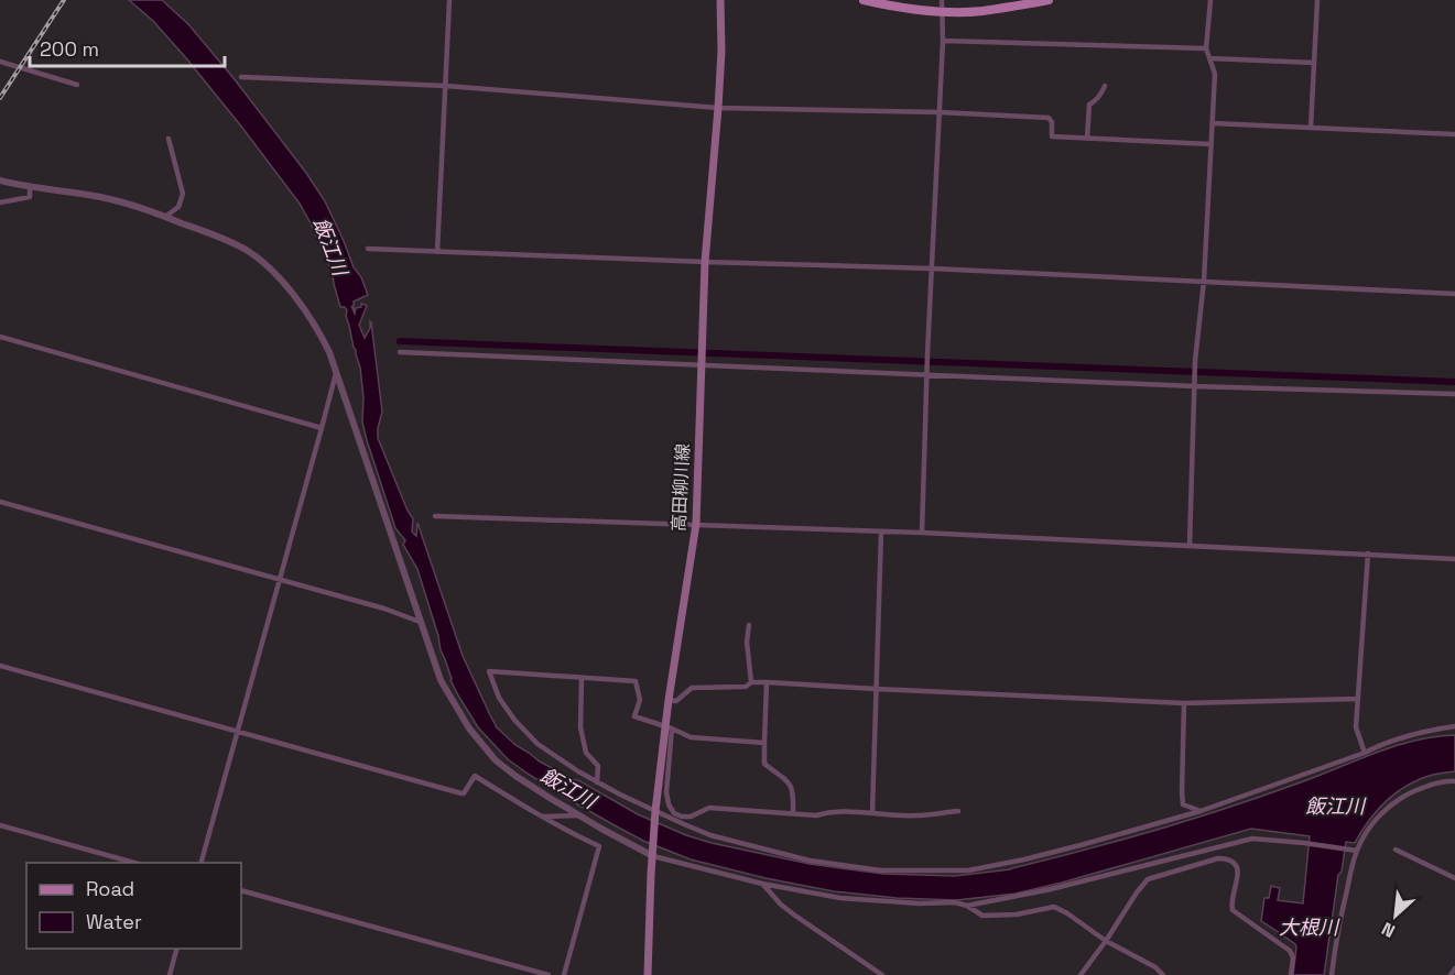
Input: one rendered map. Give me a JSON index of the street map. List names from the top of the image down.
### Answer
{
  "streets": {
    "main road": ["高田柳川線"]
  },
  "water": ["飯江川", "大根川"],
  "legend": ["Road", "Water"],
  "scale_bar": "200 m",
  "north": "bottom left"
}
